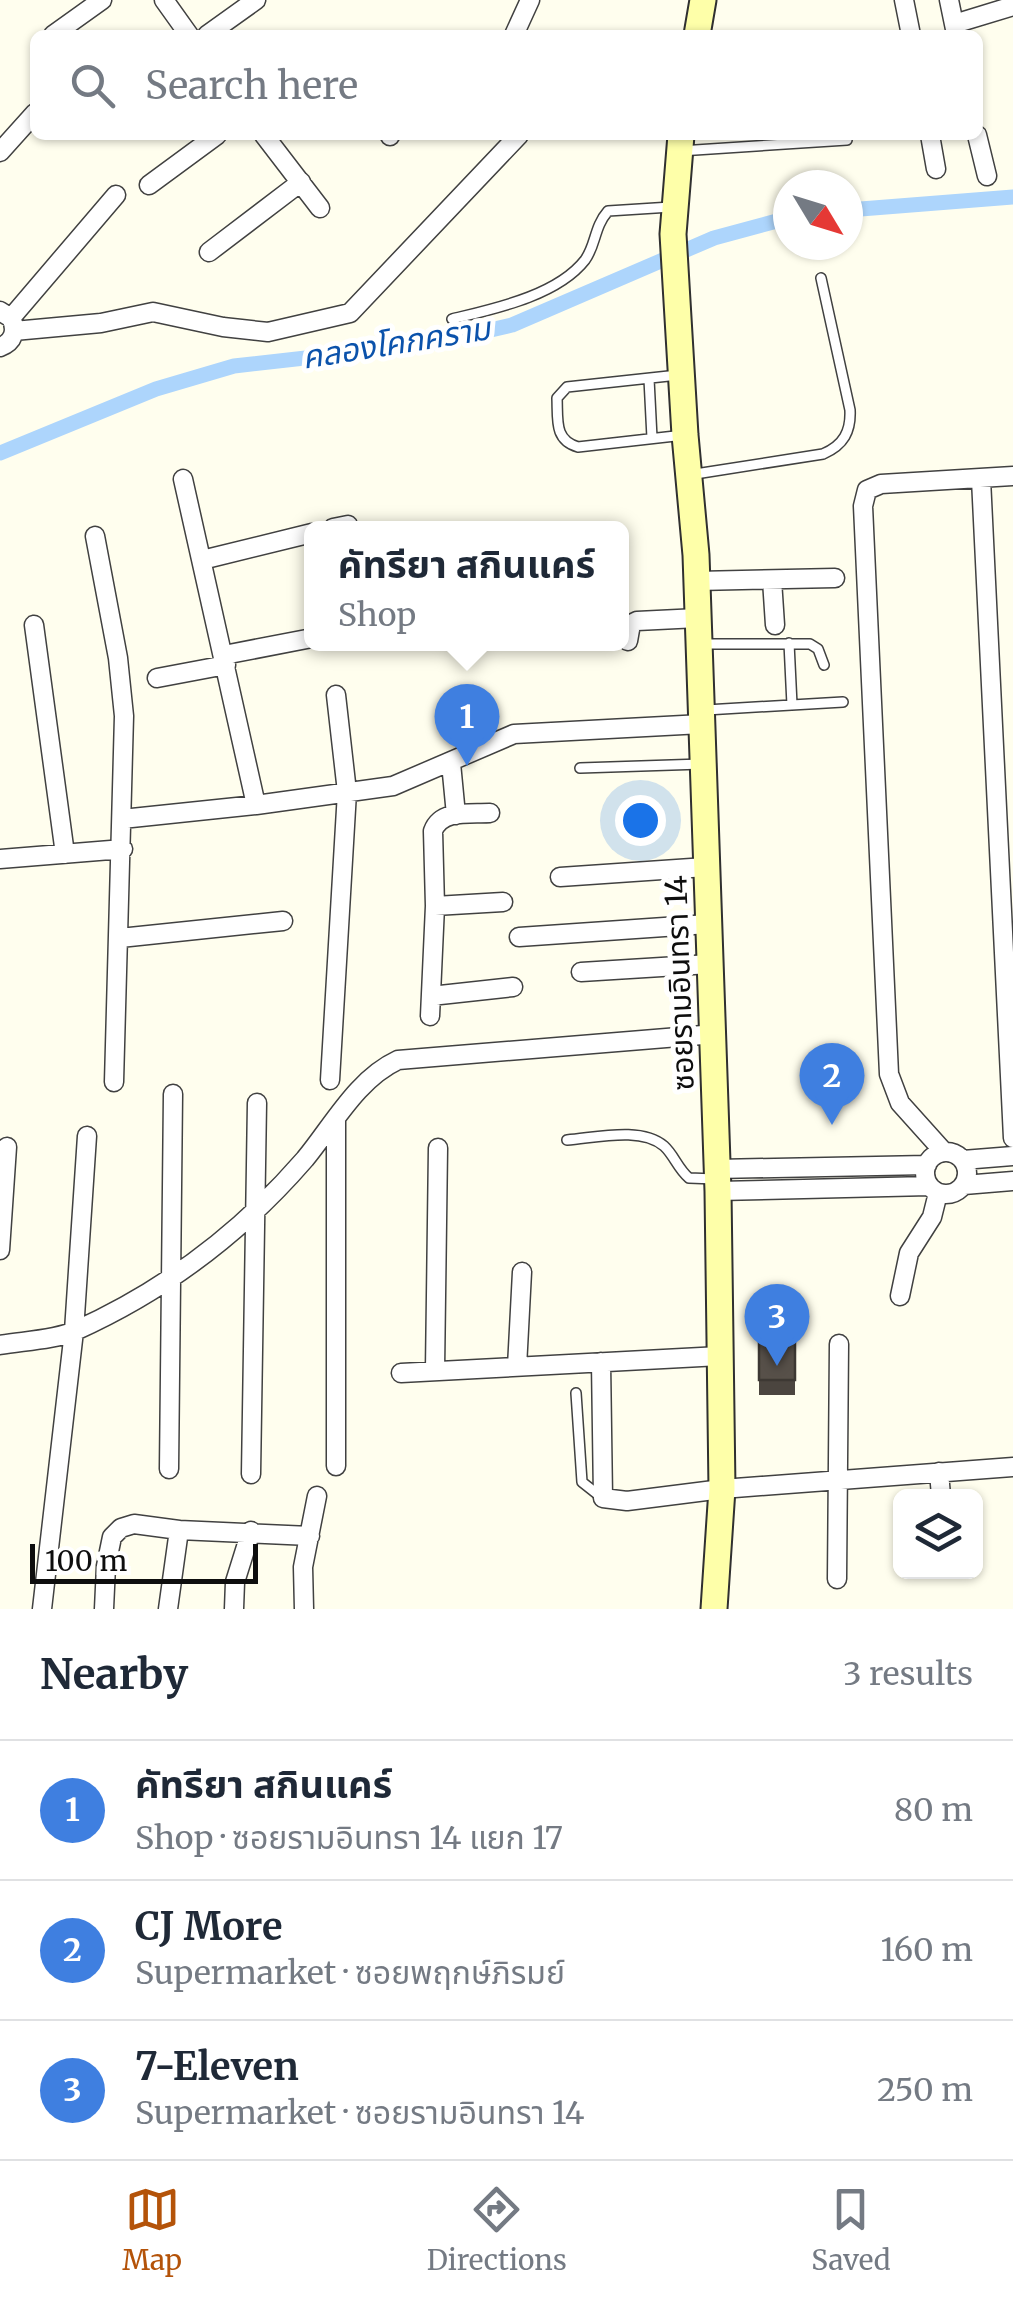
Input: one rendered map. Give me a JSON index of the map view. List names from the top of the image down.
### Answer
{
  "streets": {
    "street": ["ซอยรามอินทรา 14"]
  },
  "water": ["คลองโคกคราม"],
  "scale_bar": "100 m",
  "north": "bottom right",
  "page": {
    "search": "Search here",
    "popup": ["คัทรียา สกินแคร์", "Shop"],
    "pins": ["1", "2", "3"],
    "scale": "100 m",
    "heading": ["Nearby", "3 results"],
    "list": [
      {
        "mark": "1",
        "name": "คัทรียา สกินแคร์",
        "note": "Shop · ซอยรามอินทรา 14 แยก 17",
        "value": "80 m"
      },
      {
        "mark": "2",
        "name": "CJ More",
        "note": "Supermarket · ซอยพฤกษ์ภิรมย์",
        "value": "160 m"
      },
      {
        "mark": "3",
        "name": "7-Eleven",
        "note": "Supermarket · ซอยรามอินทรา 14",
        "value": "250 m"
      }
    ],
    "nav": ["Map", "Directions", "Saved"]
  }
}
